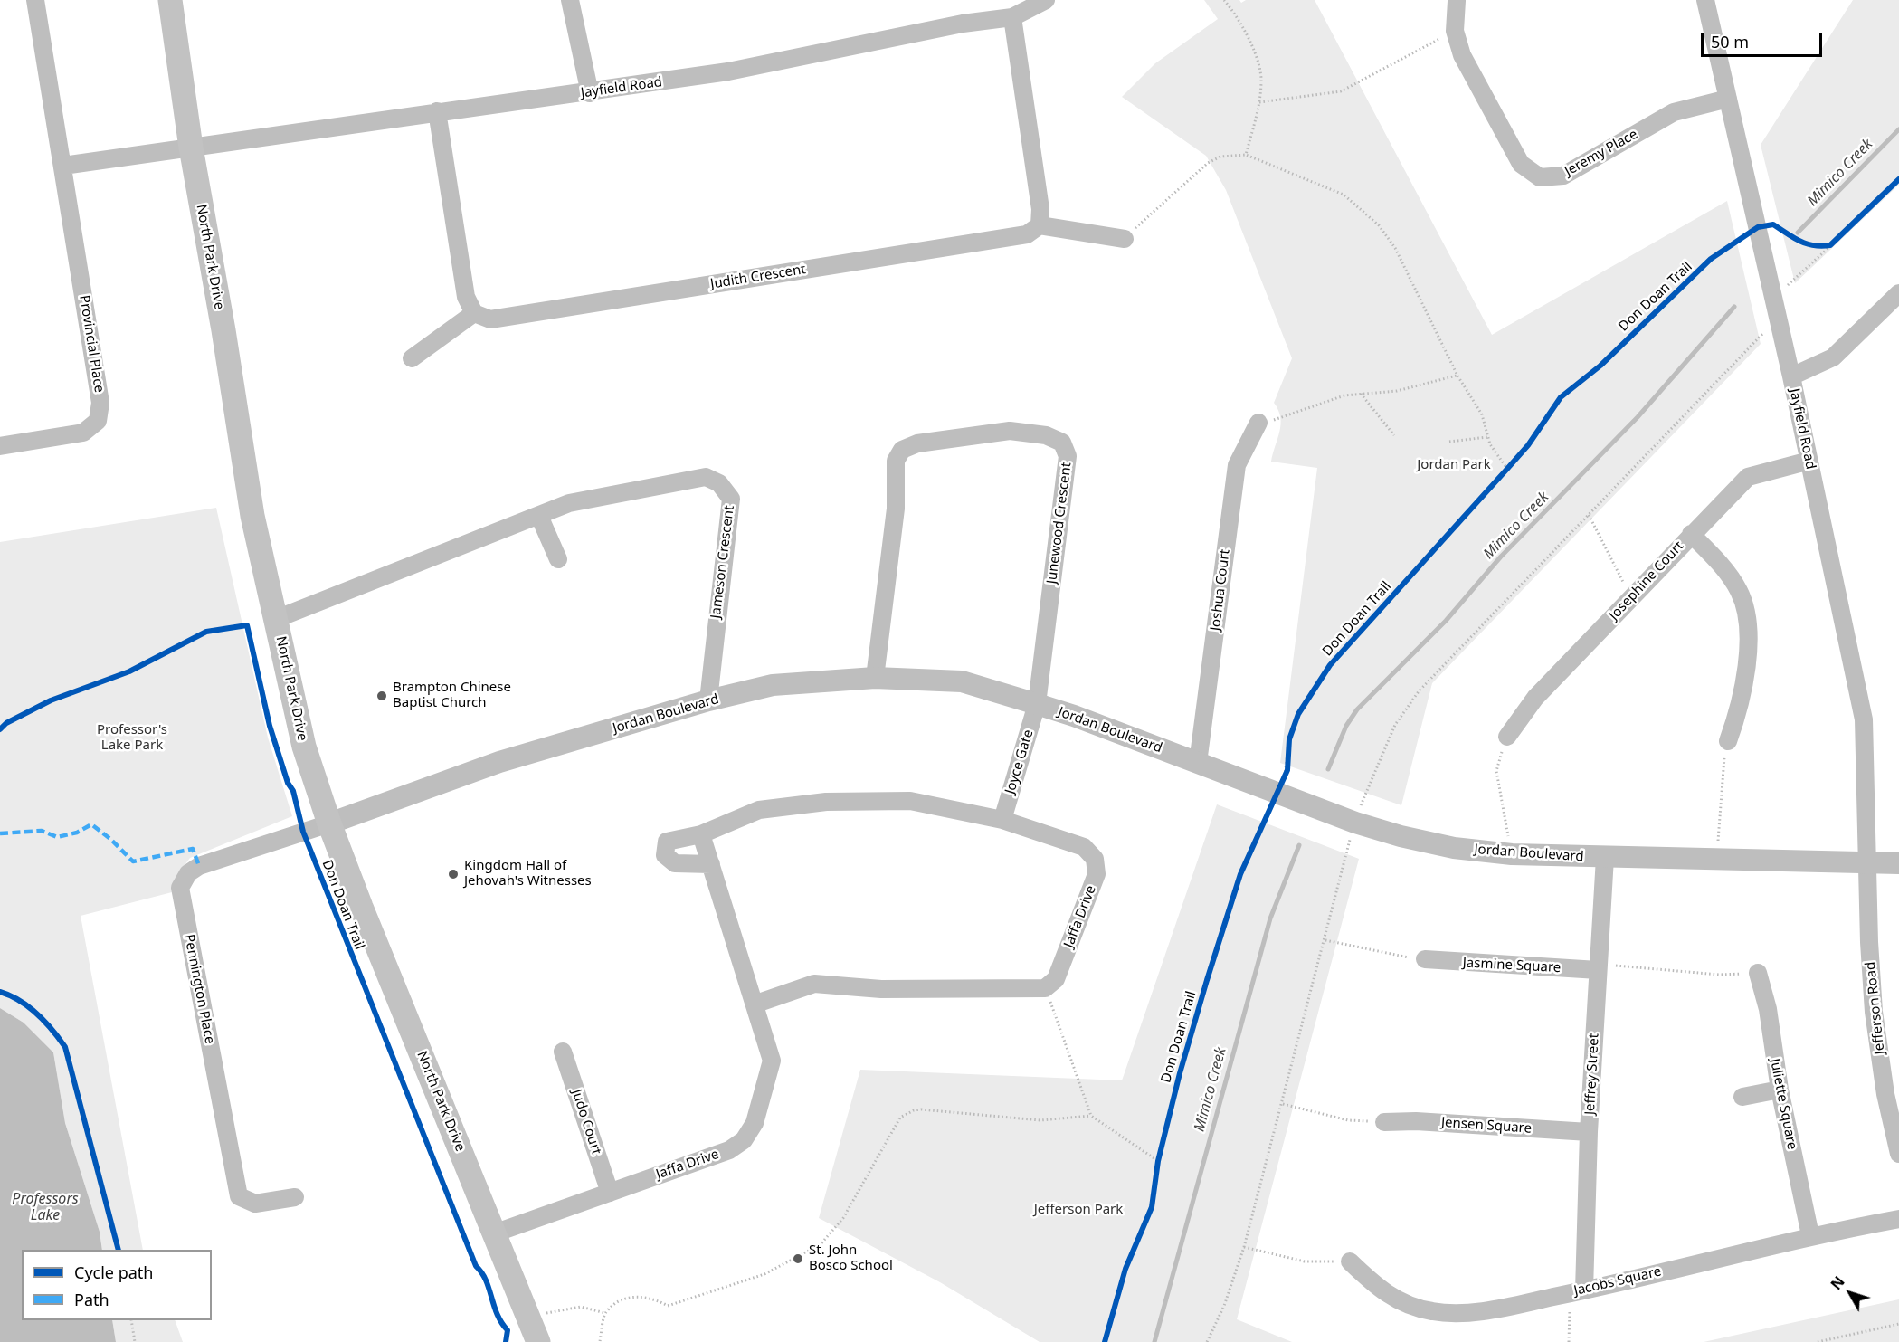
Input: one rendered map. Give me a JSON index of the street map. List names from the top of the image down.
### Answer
{
  "streets": {
    "main road": ["North Park Drive"],
    "street": [
      "Jayfield Road",
      "Jeremy Place",
      "Judith Crescent",
      "Provincial Place",
      "Junewood Crescent",
      "Jameson Crescent",
      "Josephine Court",
      "Joshua Court",
      "Jordan Boulevard",
      "Joyce Gate",
      "Jaffa Drive",
      "Jasmine Square",
      "Pennington Place",
      "Jefferson Road",
      "Jeffrey Street",
      "Juliette Square",
      "Judo Court",
      "Jensen Square",
      "Jacobs Square"
    ],
    "cycle path": ["Don Doan Trail"]
  },
  "crossings": [
    ["Jayfield Road", "Jeremy Place"],
    ["Jayfield Road", "North Park Drive"],
    ["Jayfield Road", "Don Doan Trail"],
    ["Jayfield Road", "Josephine Court"],
    ["Jayfield Road", "Jordan Boulevard"],
    ["Jayfield Road", "Jefferson Road"],
    ["North Park Drive", "Jameson Crescent"],
    ["North Park Drive", "Jordan Boulevard"],
    ["North Park Drive", "Jaffa Drive"],
    ["North Park Drive", "Pennington Place"],
    ["Don Doan Trail", "Jordan Boulevard"],
    ["Junewood Crescent", "Jordan Boulevard"],
    ["Junewood Crescent", "Joyce Gate"],
    ["Jameson Crescent", "Jordan Boulevard"],
    ["Joshua Court", "Jordan Boulevard"],
    ["Jordan Boulevard", "Joyce Gate"],
    ["Jordan Boulevard", "Pennington Place"],
    ["Jordan Boulevard", "Jefferson Road"],
    ["Jordan Boulevard", "Jeffrey Street"],
    ["Joyce Gate", "Jaffa Drive"],
    ["Jaffa Drive", "Judo Court"],
    ["Jasmine Square", "Jeffrey Street"],
    ["Jeffrey Street", "Jensen Square"],
    ["Jeffrey Street", "Jacobs Square"],
    ["Juliette Square", "Jacobs Square"]
  ],
  "water": ["Mimico Creek", "Professors Lake"],
  "parks": ["Jordan Park", "Professor's Lake Park", "Jefferson Park"],
  "places": ["Brampton Chinese Baptist Church", "Kingdom Hall of Jehovah's Witnesses", "St. John Bosco School"],
  "legend": ["Cycle path", "Path"],
  "scale_bar": "50 m",
  "north": "top left"
}
